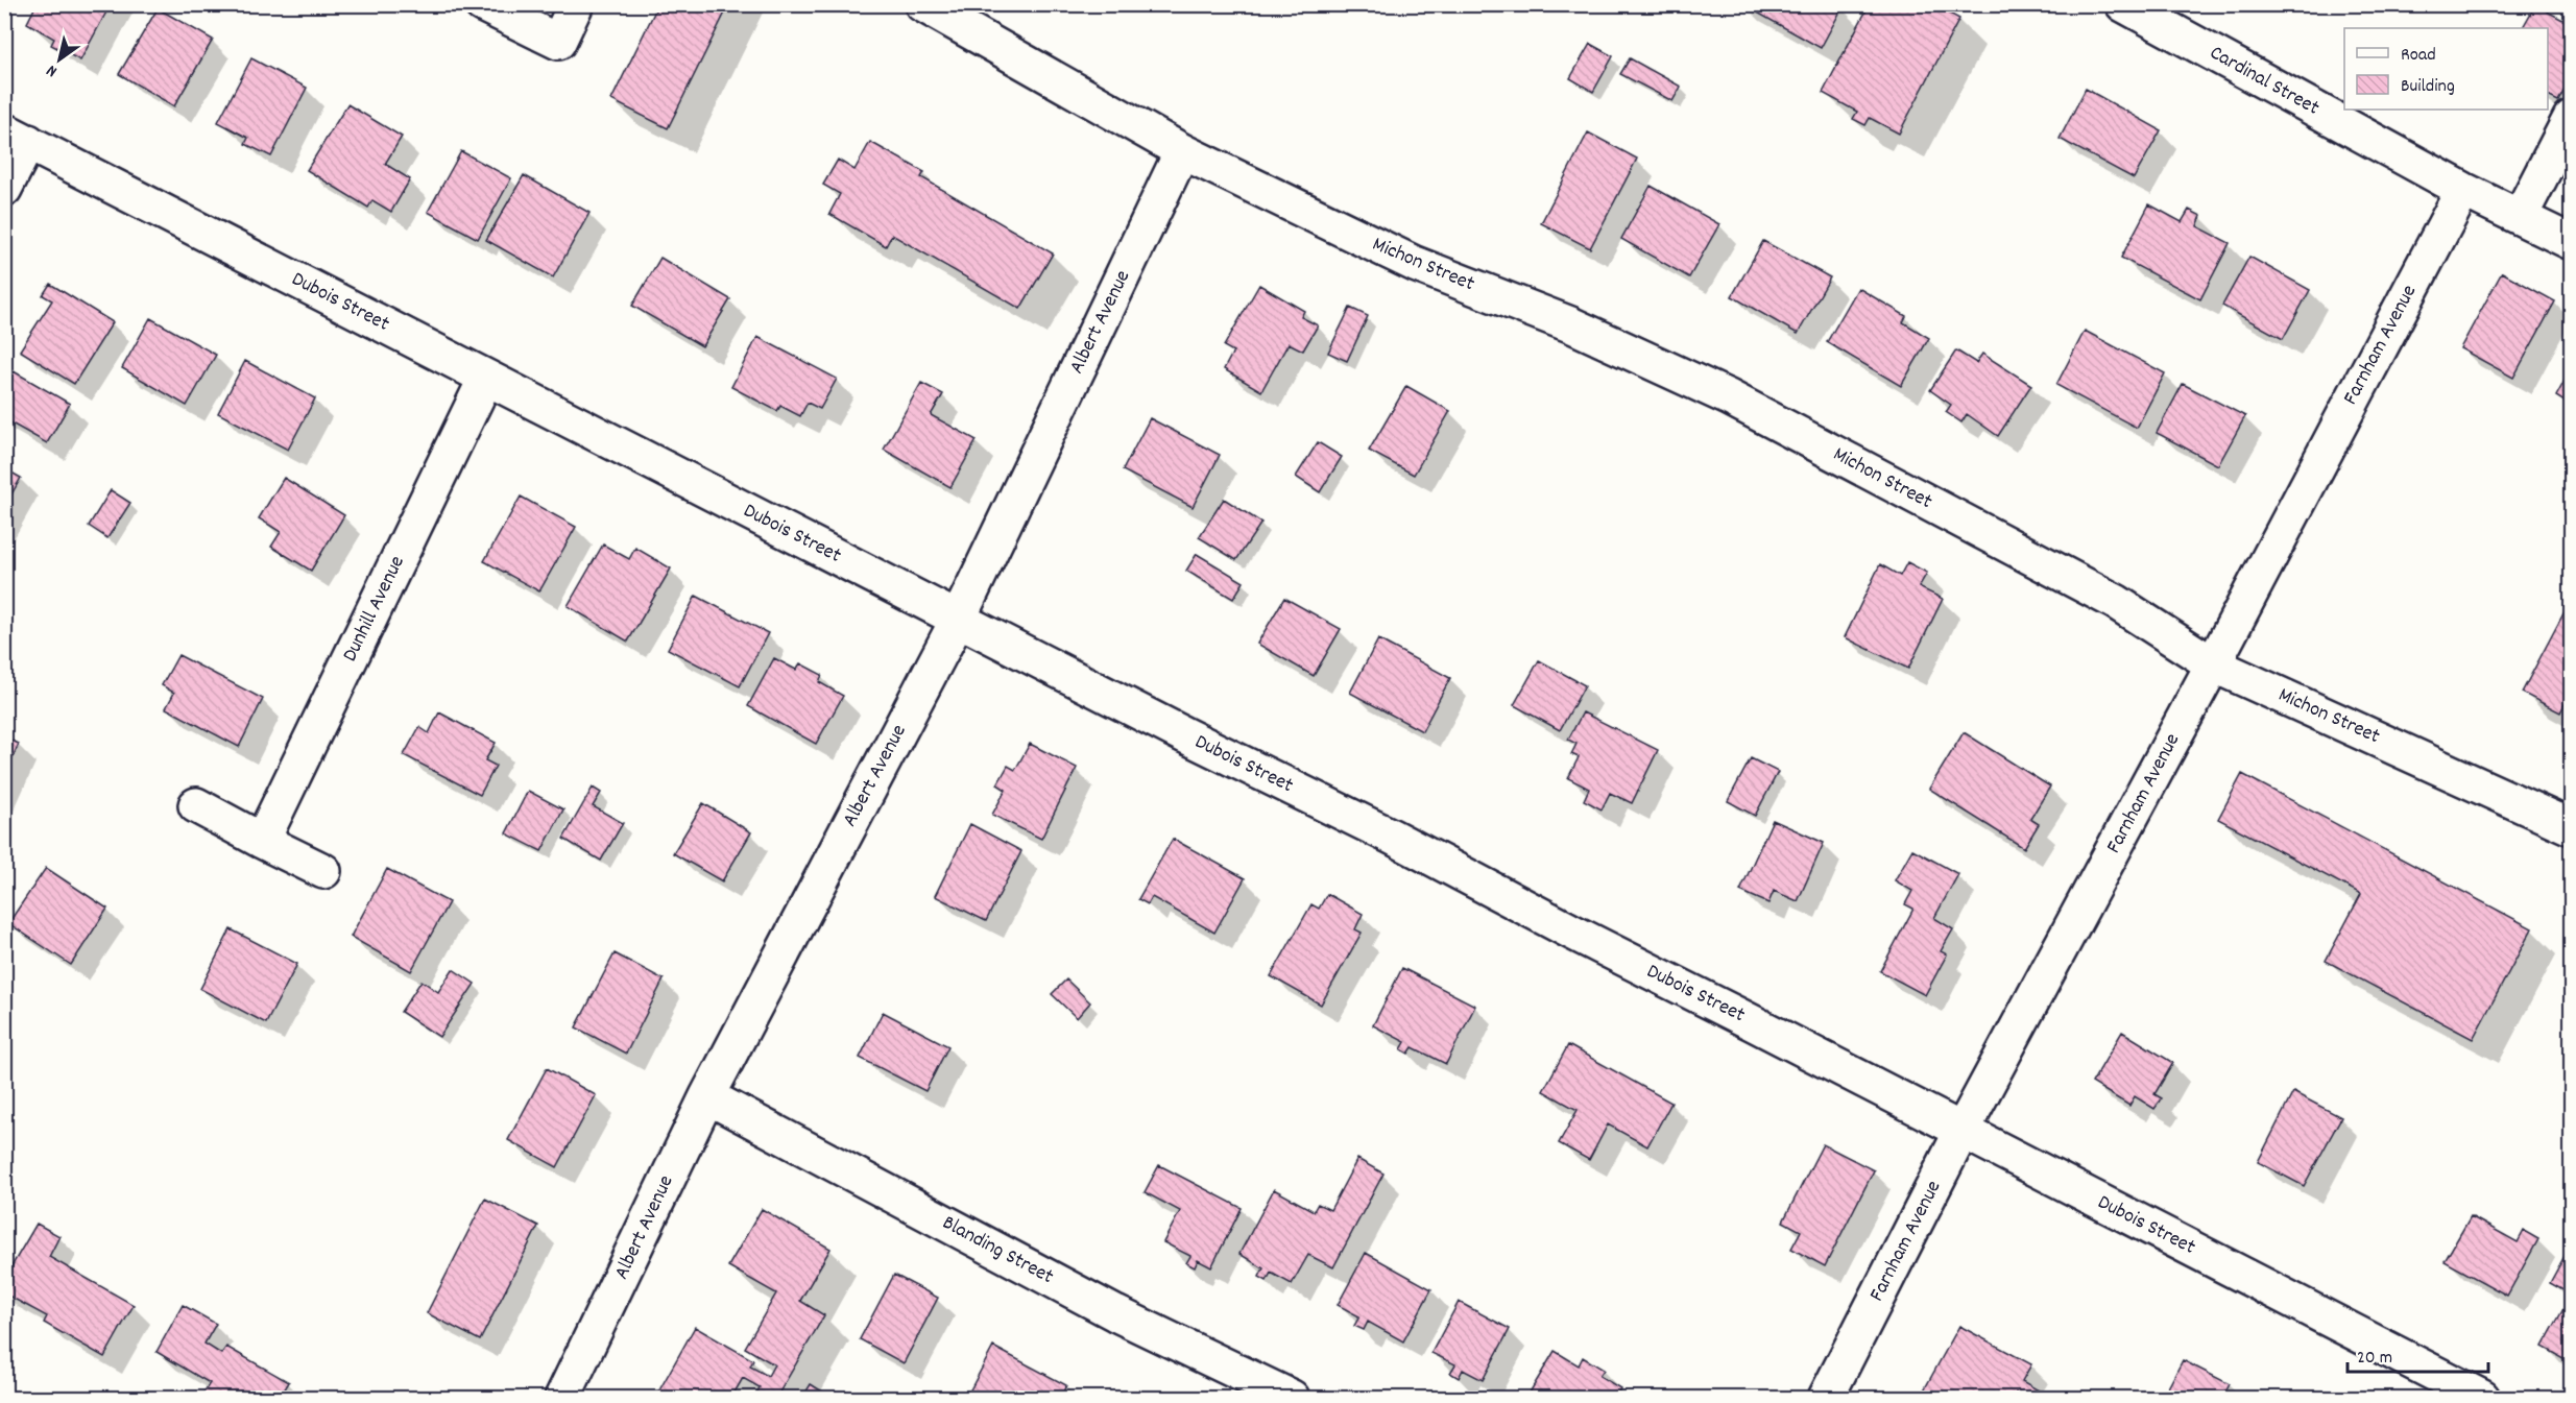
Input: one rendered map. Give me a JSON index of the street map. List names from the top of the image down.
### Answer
{
  "streets": {
    "street": [
      "Cardinal Street",
      "Michon Street",
      "Dubois Street",
      "Albert Avenue",
      "Farnham Avenue",
      "Dunhill Avenue",
      "Blanding Street"
    ]
  },
  "crossings": [
    ["Cardinal Street", "Farnham Avenue"],
    ["Michon Street", "Albert Avenue"],
    ["Michon Street", "Farnham Avenue"],
    ["Dubois Street", "Albert Avenue"],
    ["Dubois Street", "Farnham Avenue"],
    ["Dubois Street", "Dunhill Avenue"],
    ["Albert Avenue", "Blanding Street"]
  ],
  "legend": ["Road", "Building"],
  "scale_bar": "20 m",
  "north": "bottom left"
}
